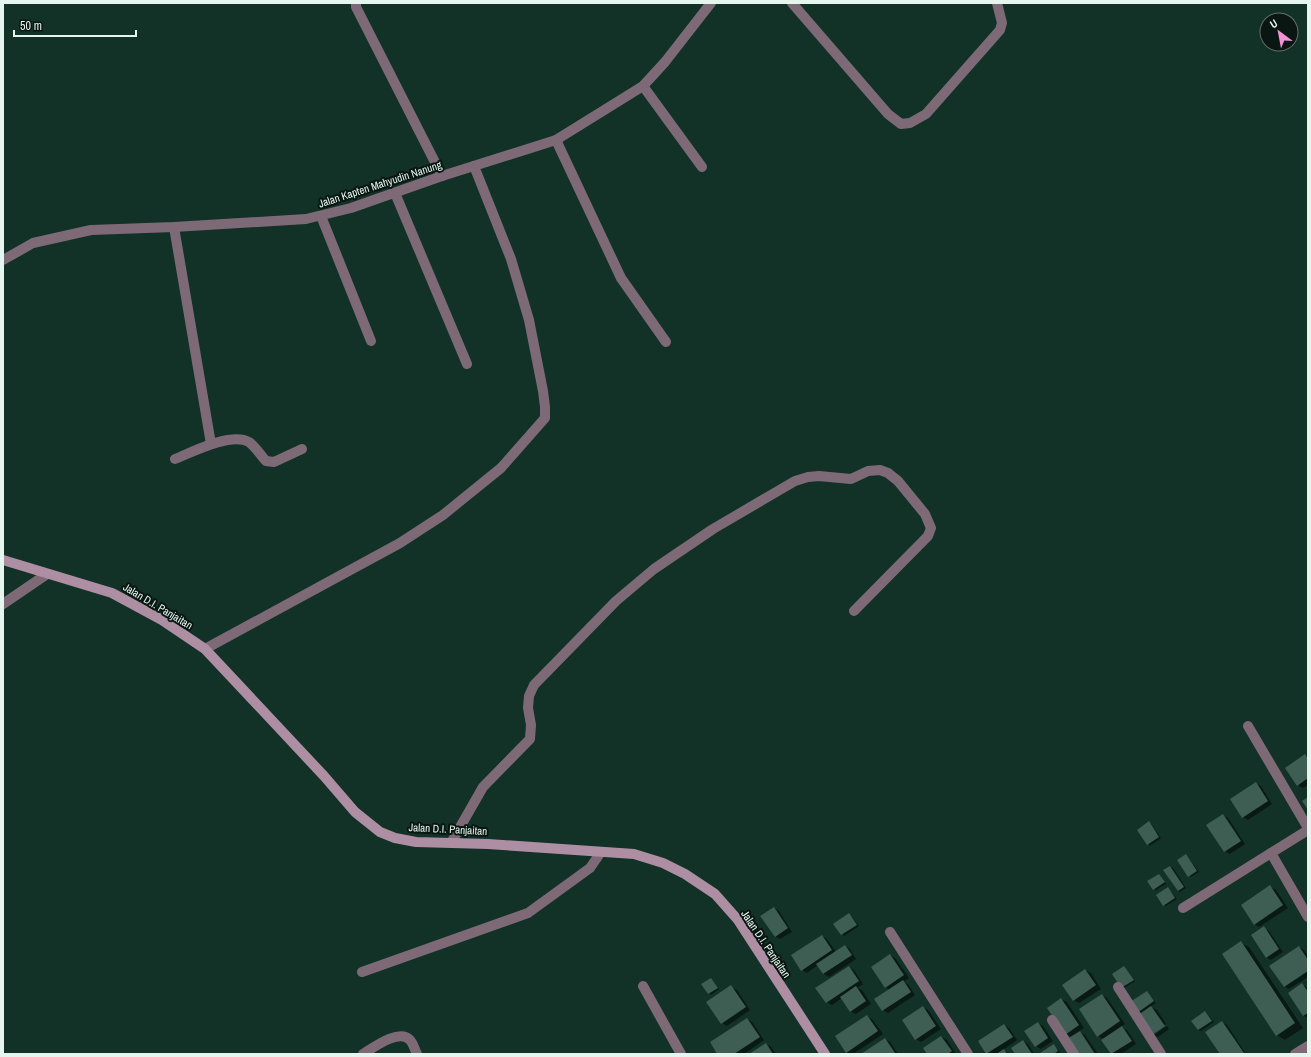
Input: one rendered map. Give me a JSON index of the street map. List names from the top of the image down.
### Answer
{
  "streets": {
    "main road": ["Jalan D.I. Panjaitan"],
    "street": ["Jalan Kapten Mahyudin Nanung"]
  },
  "scale_bar": "50 m",
  "north": "top left"
}
